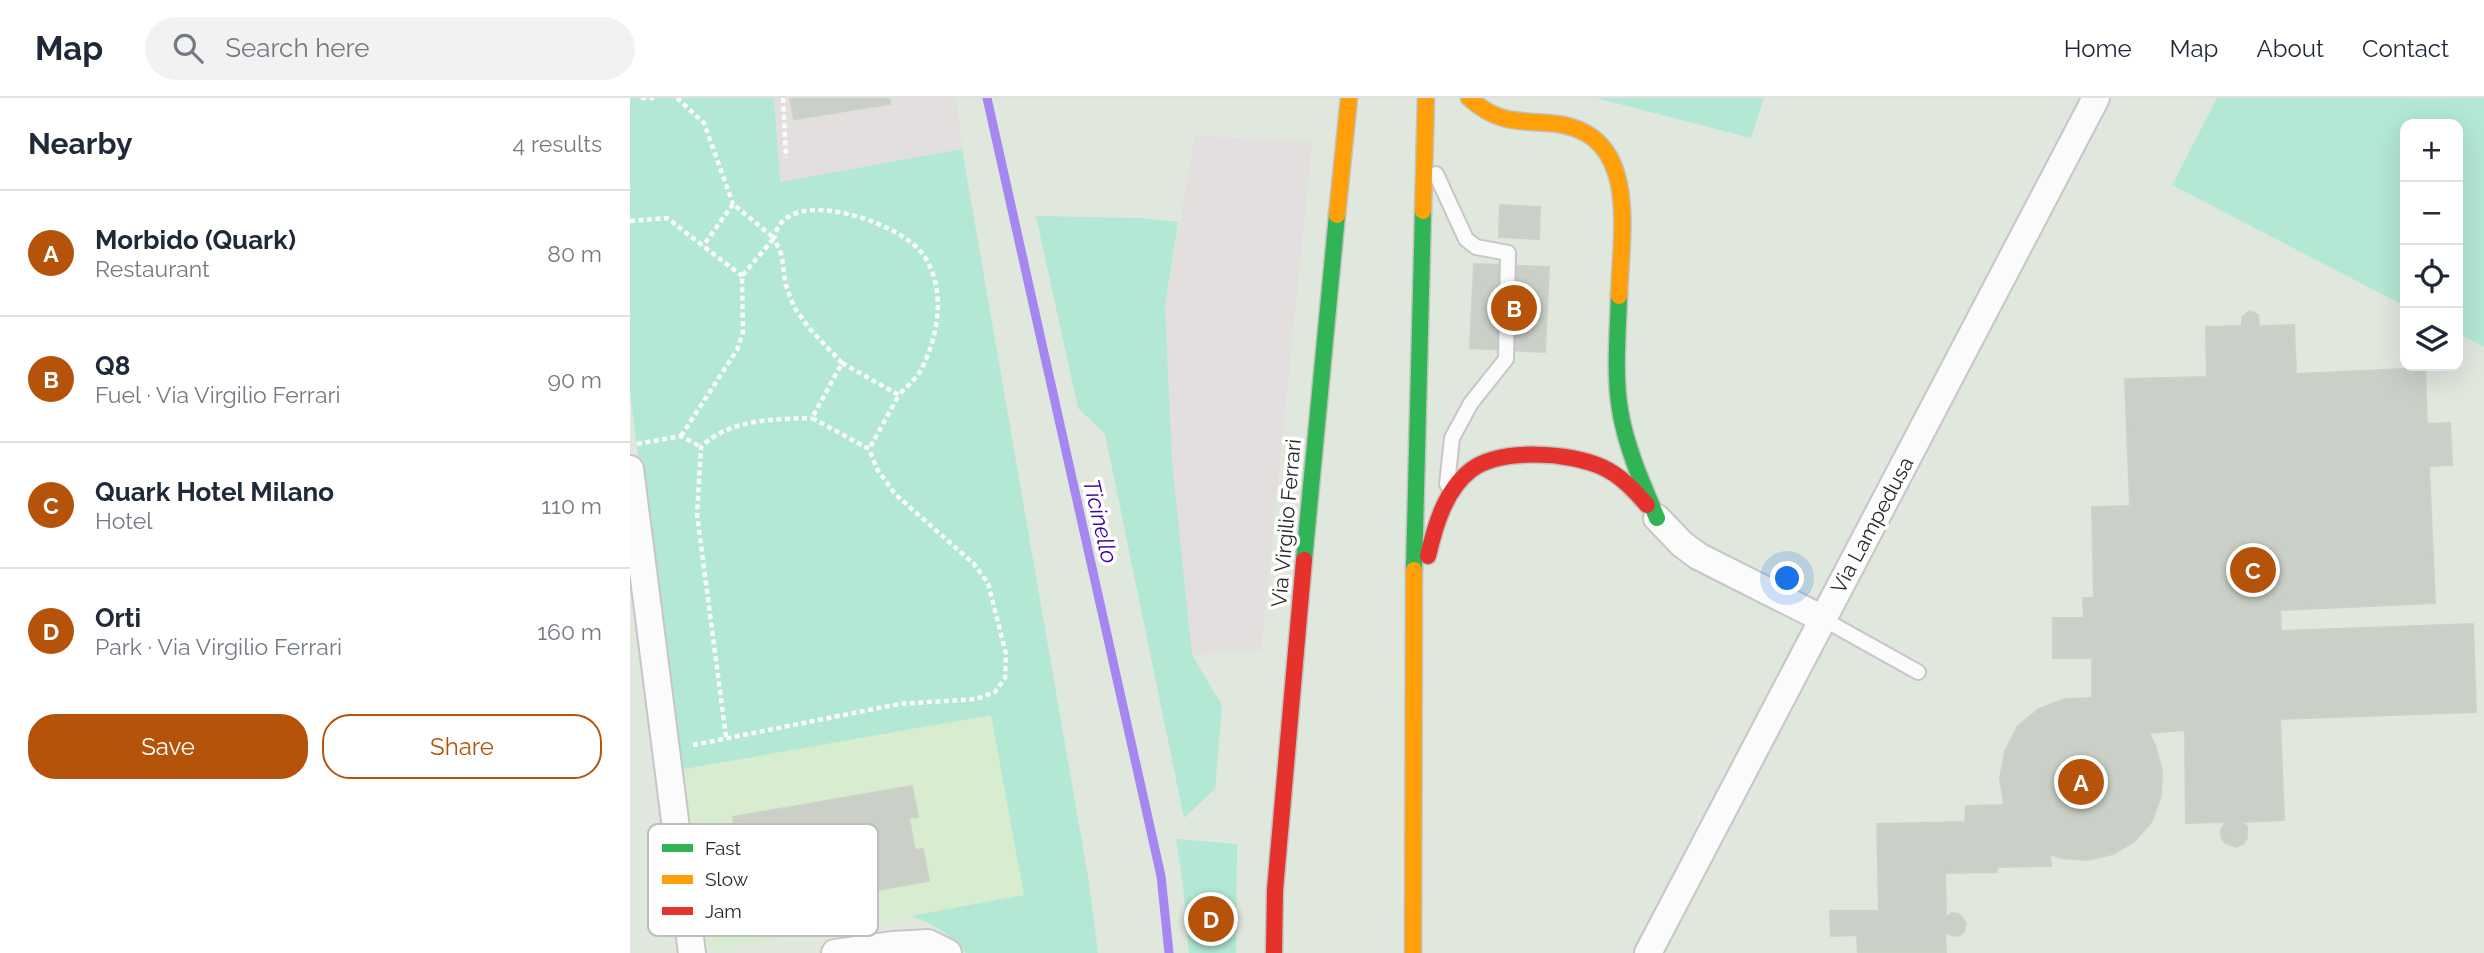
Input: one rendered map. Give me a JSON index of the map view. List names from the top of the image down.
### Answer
{
  "streets": {
    "main road": ["Via Virgilio Ferrari"],
    "street": ["Via Lampedusa"]
  },
  "water": ["Ticinello"],
  "legend": ["Fast", "Slow", "Jam"],
  "page": {
    "header": "Map",
    "search": "Search here",
    "nav": [
      "Home",
      "Map",
      "About",
      "Contact"
    ],
    "heading": ["Nearby", "4 results"],
    "map_buttons": ["+", "−"],
    "list": [
      {
        "mark": "A",
        "name": "Morbido (Quark)",
        "note": "Restaurant",
        "value": "80 m"
      },
      {
        "mark": "B",
        "name": "Q8",
        "note": "Fuel · Via Virgilio Ferrari",
        "value": "90 m"
      },
      {
        "mark": "C",
        "name": "Quark Hotel Milano",
        "note": "Hotel",
        "value": "110 m"
      },
      {
        "mark": "D",
        "name": "Orti",
        "note": "Park · Via Virgilio Ferrari",
        "value": "160 m"
      }
    ],
    "pins": [
      "B",
      "C",
      "A",
      "D"
    ],
    "buttons": ["Save", "Share"]
  }
}
